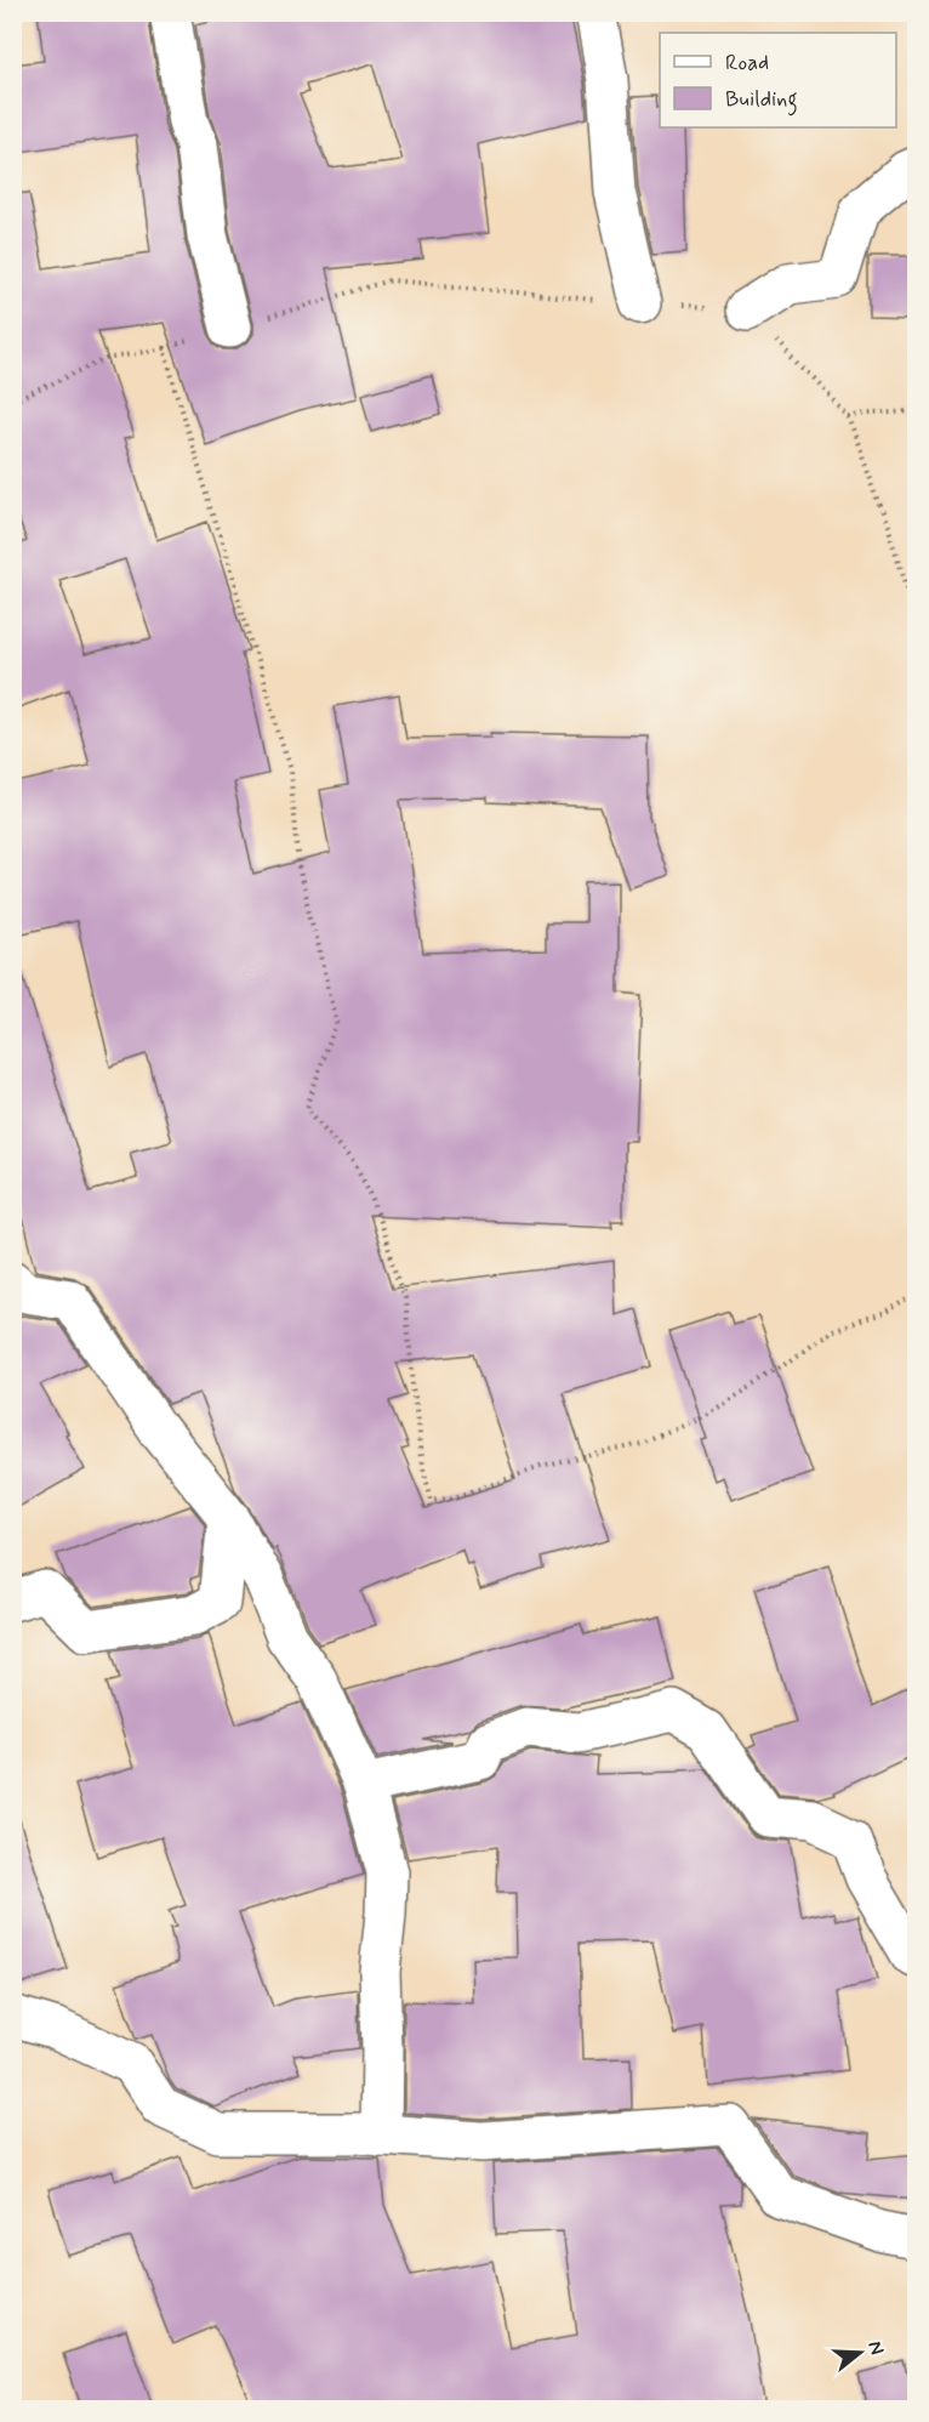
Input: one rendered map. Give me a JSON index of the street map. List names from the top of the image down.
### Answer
{
  "legend": ["Road", "Building"],
  "north": "right"
}
